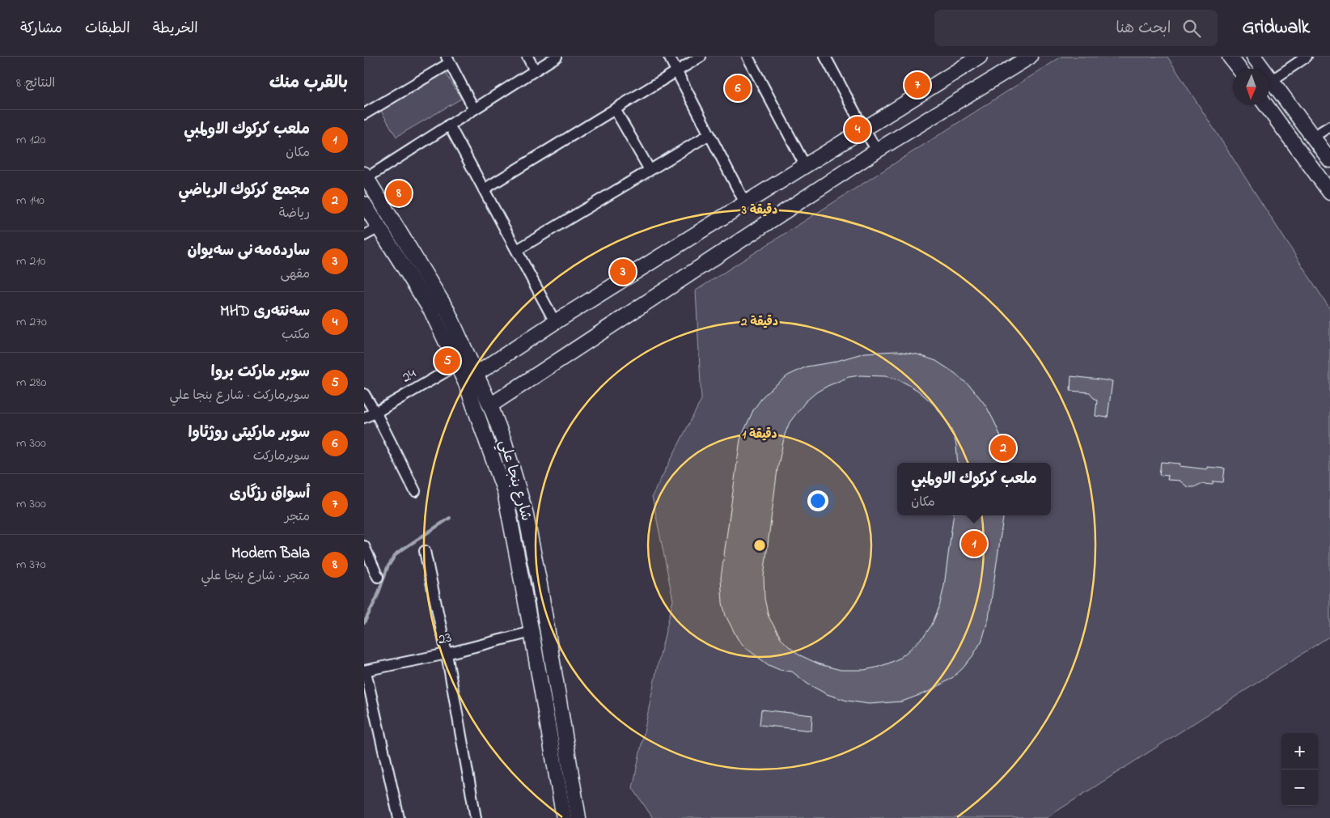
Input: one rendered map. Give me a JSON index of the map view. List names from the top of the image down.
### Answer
{
  "streets": {
    "street": ["24", "شارع بنجا علي", "23"]
  },
  "crossings": [
    ["24", "شارع بنجا علي"],
    ["شارع بنجا علي", "23"]
  ],
  "north": "bottom",
  "page": {
    "header": "Gridwalk",
    "search": "ابحث هنا",
    "nav": ["الخريطة", "الطبقات", "مشاركة"],
    "heading": ["بالقرب منك", "النتائج: 8"],
    "pins": [
      "7",
      "6",
      "4",
      "8",
      "3",
      "5",
      "2",
      "1"
    ],
    "list": [
      {
        "mark": "1",
        "name": "ملعب كركوك الاولمبي",
        "note": "مكان",
        "value": "120 m"
      },
      {
        "mark": "2",
        "name": "مجمع كركوك الرياضي",
        "note": "رياضة",
        "value": "140 m"
      },
      {
        "mark": "3",
        "name": "ساردەمەنی سەیوان",
        "note": "مقهى",
        "value": "210 m"
      },
      {
        "mark": "4",
        "name": "سەنتەری MHD",
        "note": "مكتب",
        "value": "270 m"
      },
      {
        "mark": "5",
        "name": "سوبر ماركت بروا",
        "note": "سوبرماركت · شارع بنجا علي",
        "value": "280 m"
      },
      {
        "mark": "6",
        "name": "سوبر ماركيتى روژئاوا",
        "note": "سوبرماركت",
        "value": "300 m"
      },
      {
        "mark": "7",
        "name": "أسواق رزگارى",
        "note": "متجر",
        "value": "300 m"
      },
      {
        "mark": "8",
        "name": "Modern Bala",
        "note": "متجر · شارع بنجا علي",
        "value": "370 m"
      }
    ],
    "popup": ["ملعب كركوك الاولمبي", "مكان"],
    "map_buttons": ["+", "−"]
  },
  "rings": ["3 دقيقة", "2 دقيقة", "1 دقيقة"]
}
